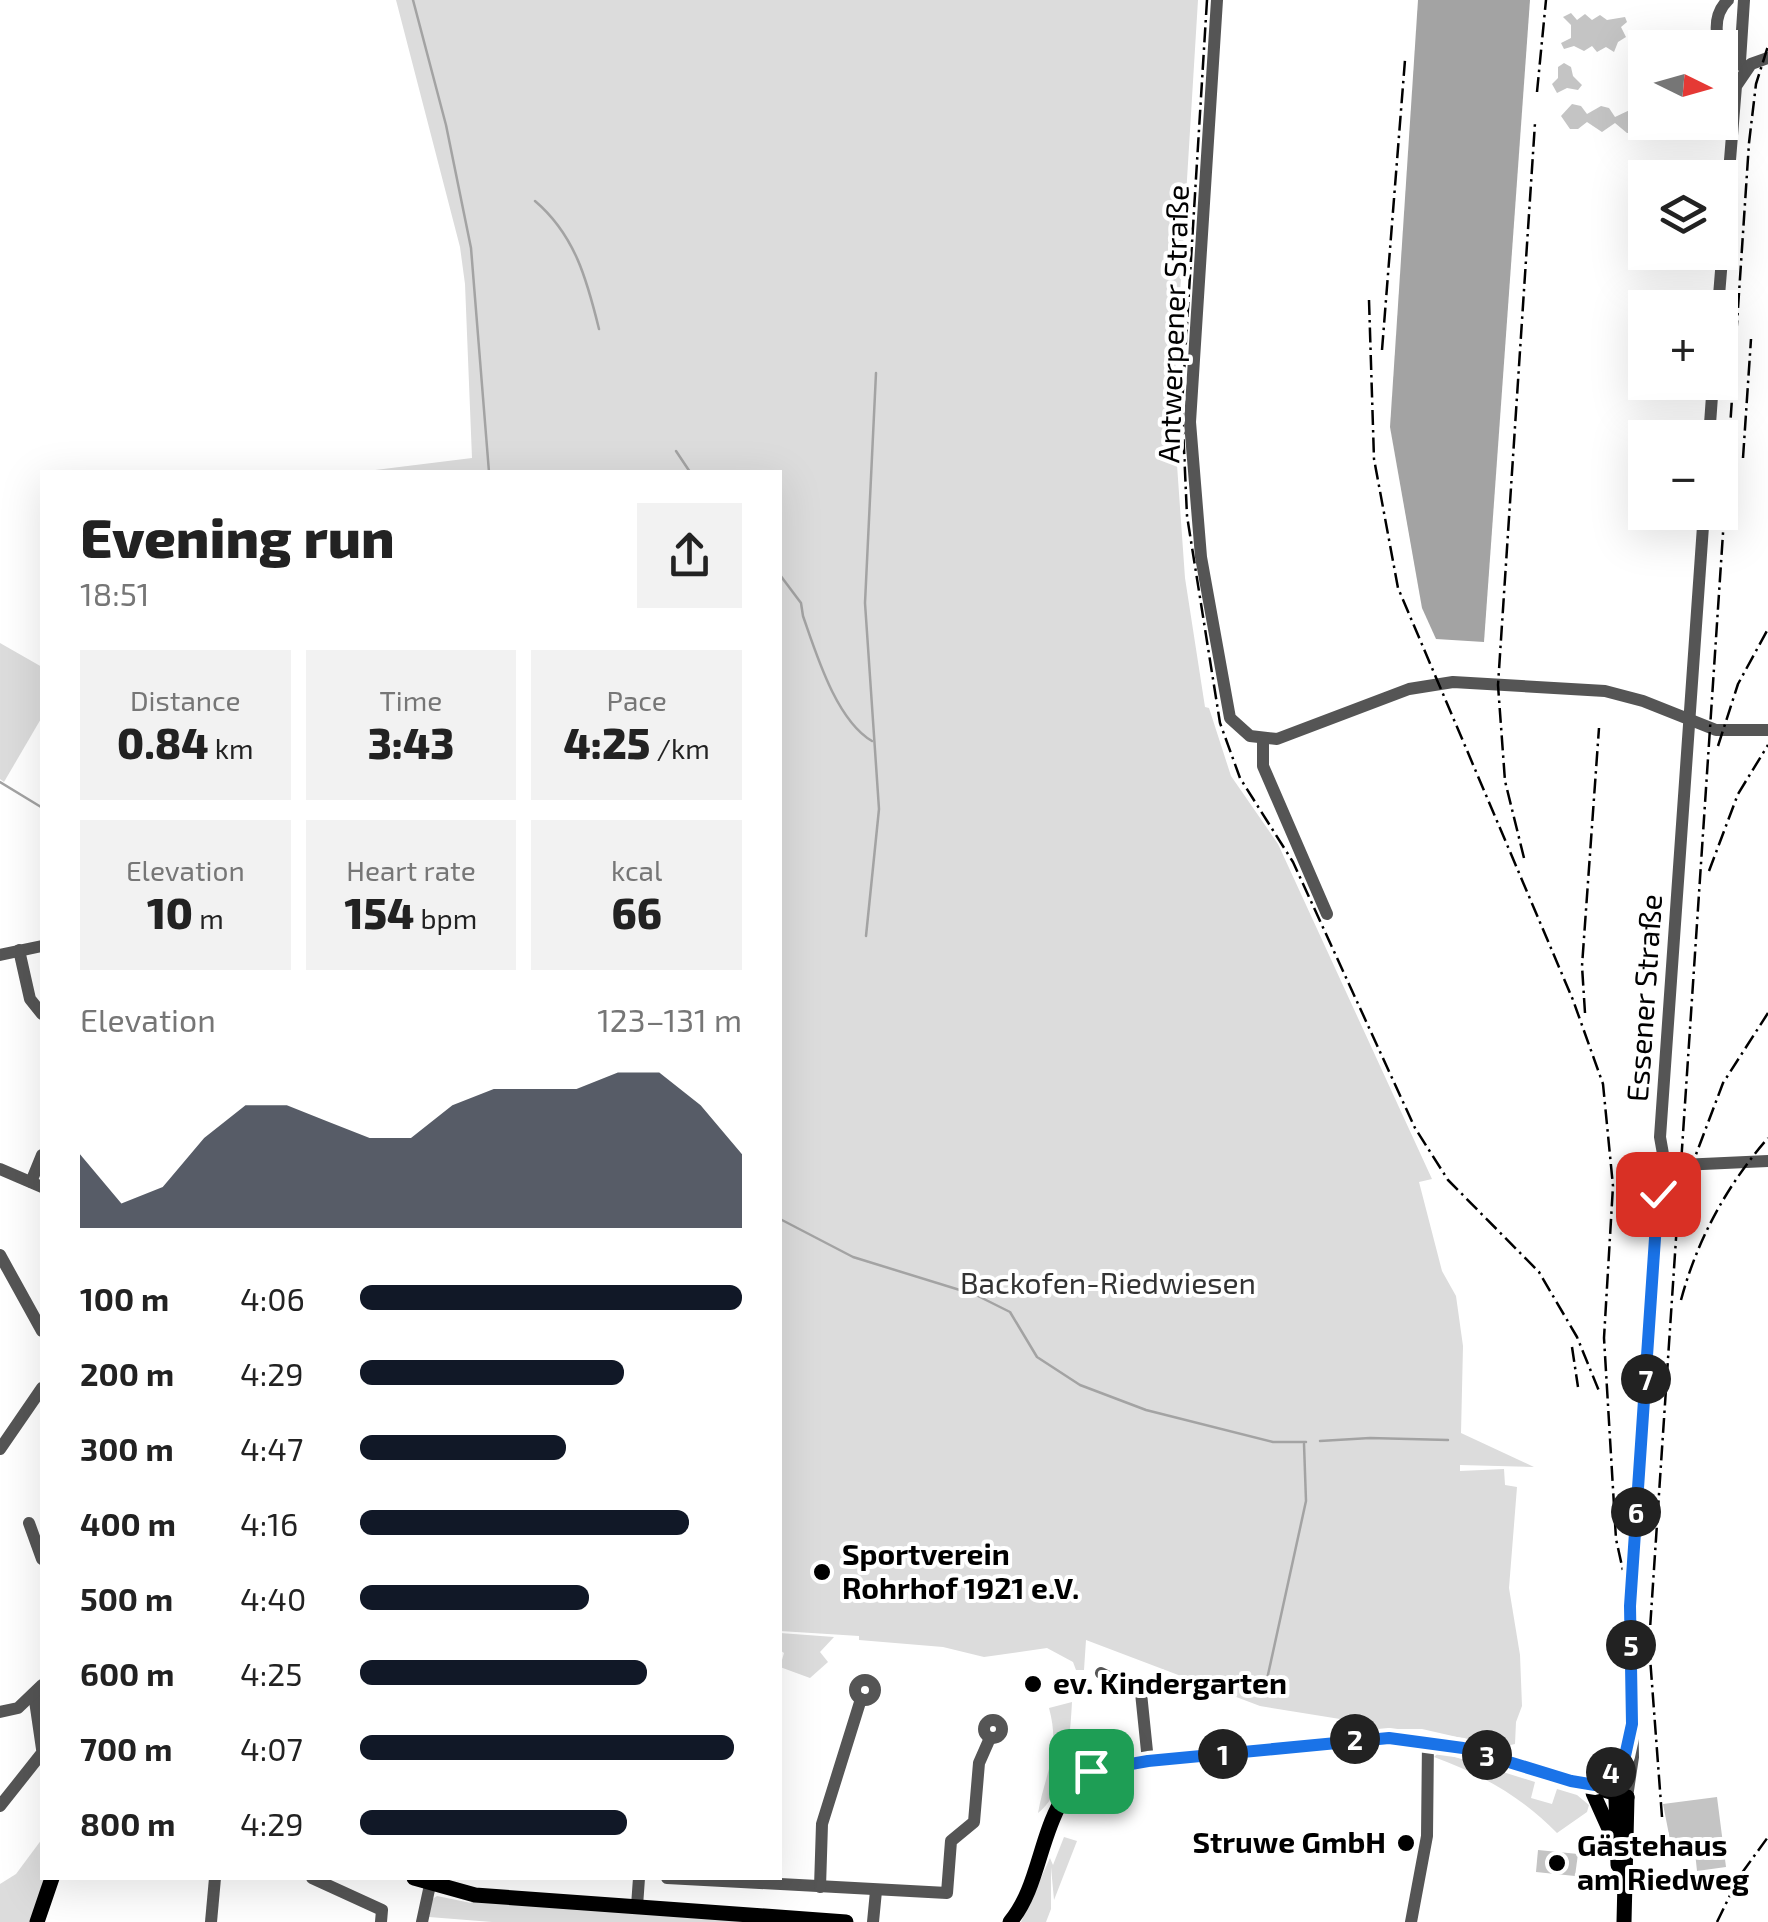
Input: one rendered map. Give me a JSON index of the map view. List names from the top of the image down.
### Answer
{
  "streets": {
    "street": ["Antwerpener Straße", "Essener Straße"]
  },
  "parks": ["Backofen-Riedwiesen"],
  "places": [
    "Sportverein Rohrhof 1921 e.V.",
    "ev. Kindergarten",
    "Struwe GmbH",
    "Gästehaus am Riedweg"
  ],
  "north": "right",
  "page": {
    "map_buttons": ["+", "−"],
    "heading": ["Evening run", "18:51"],
    "stats": [
      ["Distance", "0.84 km"],
      ["Time", "3:43"],
      ["Pace", "4:25 /km"],
      ["Elevation", "10 m"],
      ["Heart rate", "154 bpm"],
      ["kcal", "66"]
    ],
    "chart": ["Elevation", "123–131 m"],
    "list": [
      {
        "name": "100 m",
        "note": "4:06"
      },
      {
        "name": "200 m",
        "note": "4:29"
      },
      {
        "name": "300 m",
        "note": "4:47"
      },
      {
        "name": "400 m",
        "note": "4:16"
      },
      {
        "name": "500 m",
        "note": "4:40"
      },
      {
        "name": "600 m",
        "note": "4:25"
      },
      {
        "name": "700 m",
        "note": "4:07"
      },
      {
        "name": "800 m",
        "note": "4:29"
      }
    ],
    "pins": [
      "7",
      "6",
      "5",
      "2",
      "1",
      "3",
      "4"
    ]
  }
}
